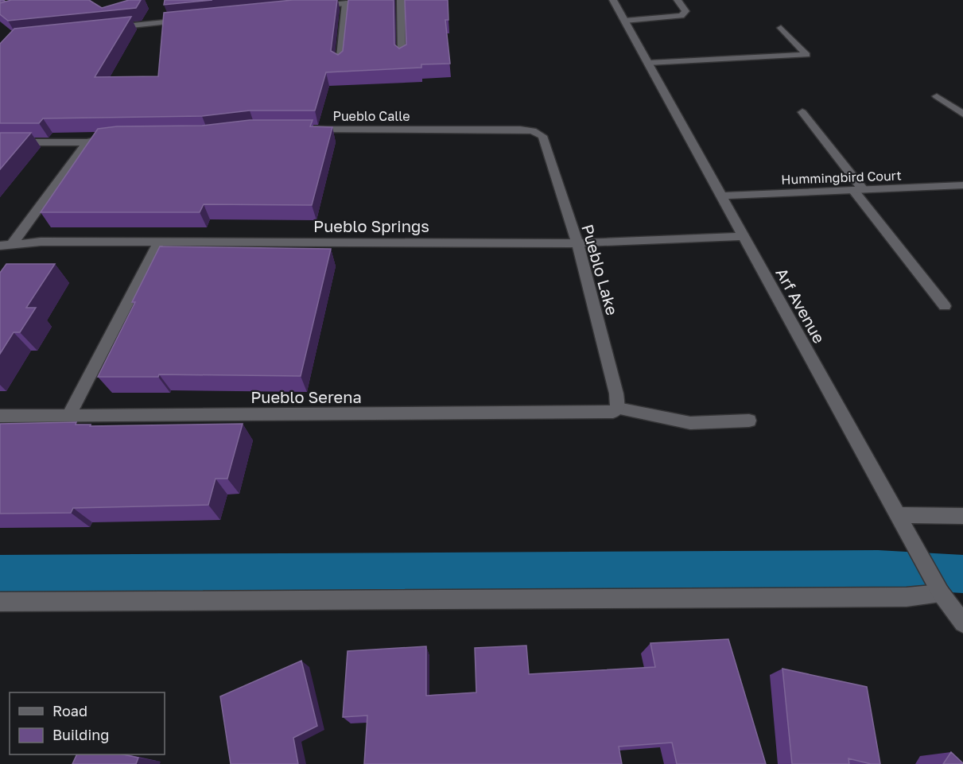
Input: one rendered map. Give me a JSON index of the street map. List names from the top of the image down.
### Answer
{
  "streets": {
    "street": [
      "Pueblo Calle",
      "Hummingbird Court",
      "Pueblo Springs",
      "Pueblo Lake",
      "Arf Avenue",
      "Pueblo Serena"
    ]
  },
  "crossings": [
    ["Pueblo Calle", "Pueblo Lake"],
    ["Hummingbird Court", "Arf Avenue"],
    ["Pueblo Springs", "Pueblo Lake"],
    ["Pueblo Springs", "Arf Avenue"],
    ["Pueblo Lake", "Pueblo Serena"]
  ],
  "legend": ["Road", "Building"]
}
